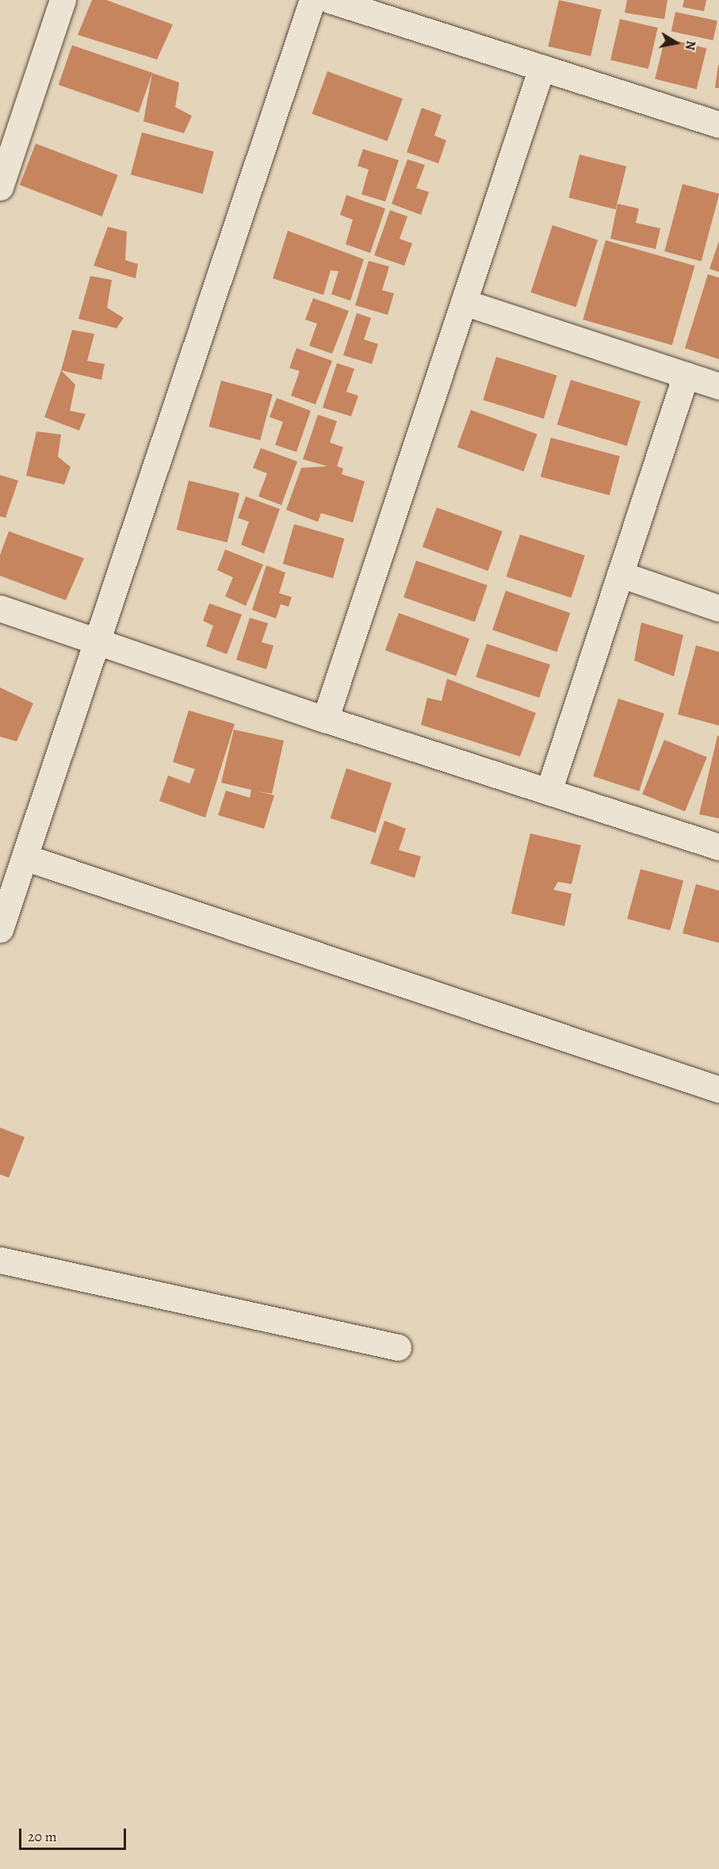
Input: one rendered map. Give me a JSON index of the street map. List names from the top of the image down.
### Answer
{
  "scale_bar": "20 m",
  "north": "right"
}
